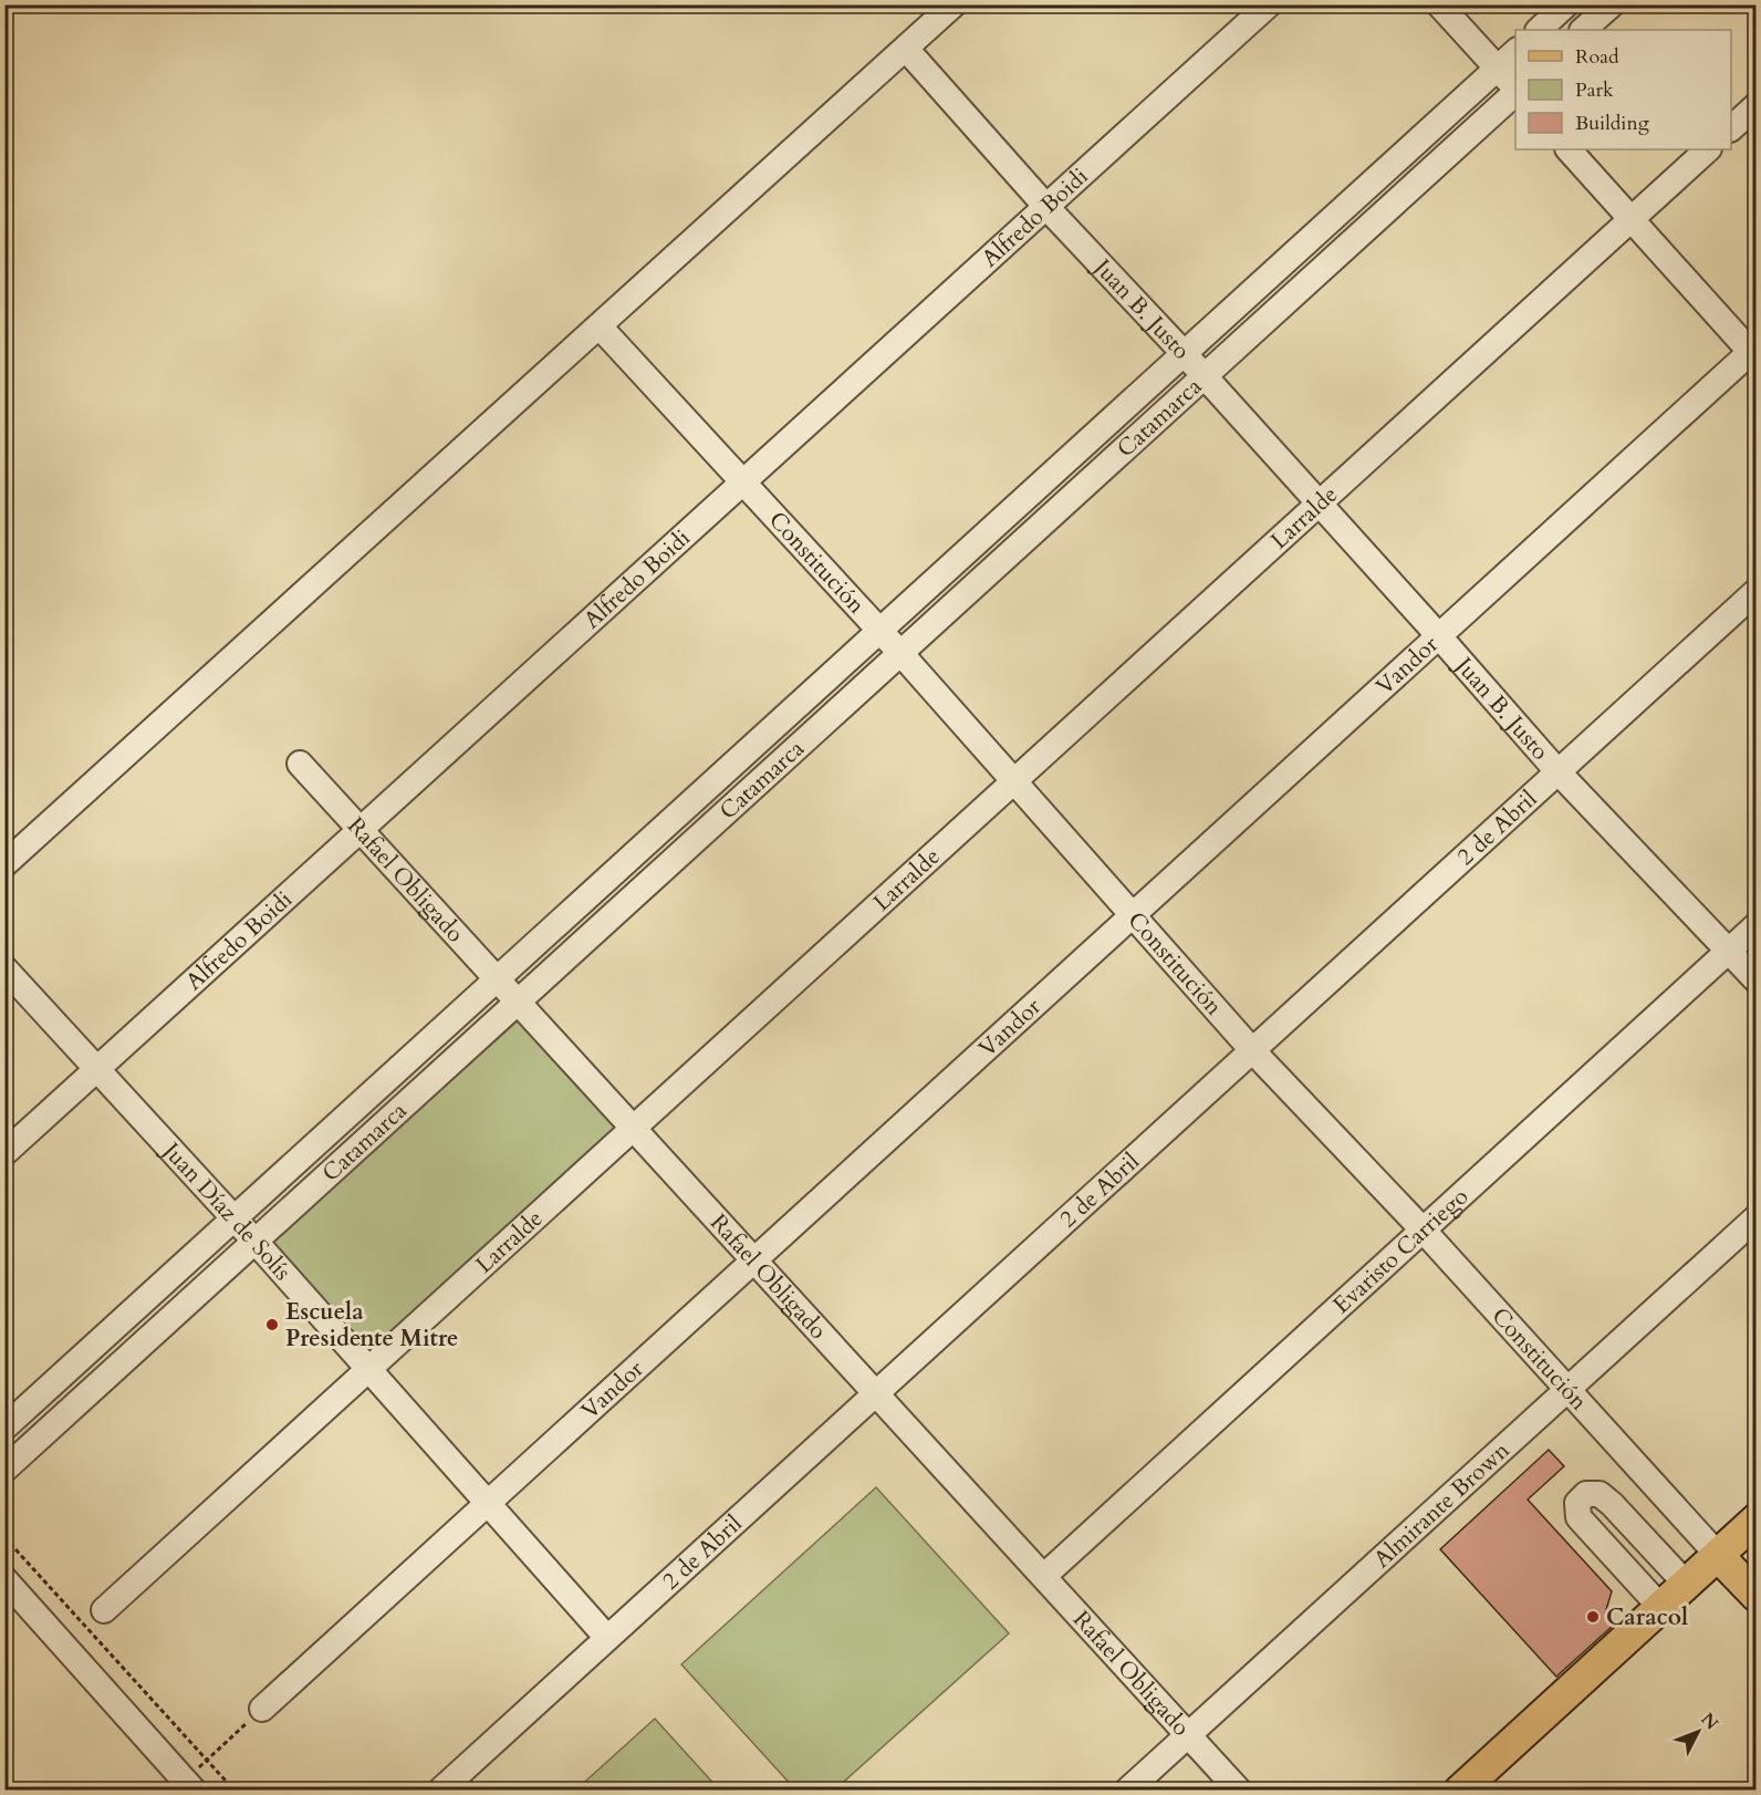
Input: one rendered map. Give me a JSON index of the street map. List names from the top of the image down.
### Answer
{
  "streets": {
    "main road": ["Constitución"],
    "street": [
      "Alfredo Boidi",
      "Juan B. Justo",
      "Catamarca",
      "Larralde",
      "Vandor",
      "2 de Abril",
      "Rafael Obligado",
      "Juan Díaz de Solís",
      "Evaristo Carriego",
      "Almirante Brown"
    ]
  },
  "crossings": [
    ["Alfredo Boidi", "Juan B. Justo"],
    ["Alfredo Boidi", "Constitución"],
    ["Alfredo Boidi", "Rafael Obligado"],
    ["Alfredo Boidi", "Juan Díaz de Solís"],
    ["Juan B. Justo", "Catamarca"],
    ["Juan B. Justo", "Larralde"],
    ["Juan B. Justo", "Vandor"],
    ["Juan B. Justo", "2 de Abril"],
    ["Juan B. Justo", "Evaristo Carriego"],
    ["Catamarca", "Constitución"],
    ["Catamarca", "Rafael Obligado"],
    ["Catamarca", "Juan Díaz de Solís"],
    ["Larralde", "Constitución"],
    ["Larralde", "Rafael Obligado"],
    ["Larralde", "Juan Díaz de Solís"],
    ["Constitución", "Vandor"],
    ["Constitución", "2 de Abril"],
    ["Constitución", "Evaristo Carriego"],
    ["Constitución", "Almirante Brown"],
    ["Vandor", "Rafael Obligado"],
    ["Vandor", "Juan Díaz de Solís"],
    ["2 de Abril", "Rafael Obligado"],
    ["2 de Abril", "Juan Díaz de Solís"],
    ["Rafael Obligado", "Evaristo Carriego"],
    ["Rafael Obligado", "Almirante Brown"]
  ],
  "places": ["Escuela Presidente Mitre", "Caracol"],
  "legend": ["Road", "Park", "Building"],
  "north": "top right"
}
